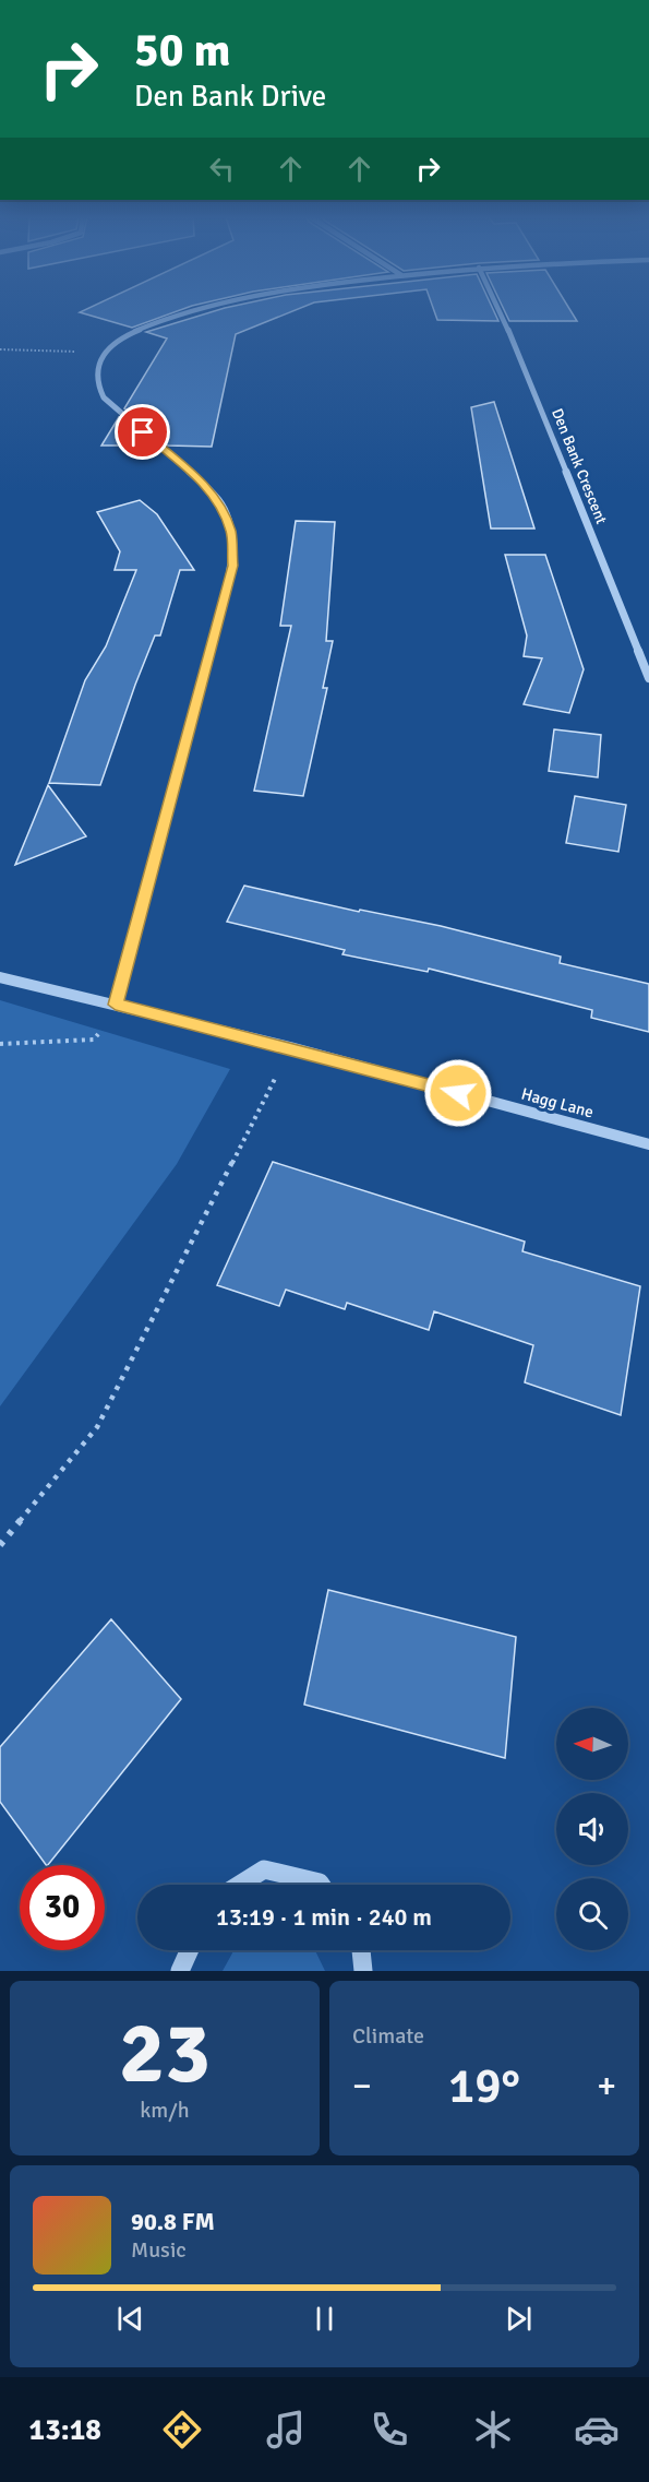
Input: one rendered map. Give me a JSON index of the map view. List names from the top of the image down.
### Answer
{
  "streets": {
    "street": ["Den Bank Crescent", "Hagg Lane"]
  },
  "north": "left",
  "page": {
    "turn": ["50 m", "Den Bank Drive"],
    "limit": "30",
    "trip": "13:19 · 1 min · 240 m",
    "tile": [
      ["23", "km/h"],
      "Climate"
    ],
    "heat": ["−", "19°", "+"],
    "song": ["90.8 FM", "Music"],
    "tabs": "13:18"
  }
}
